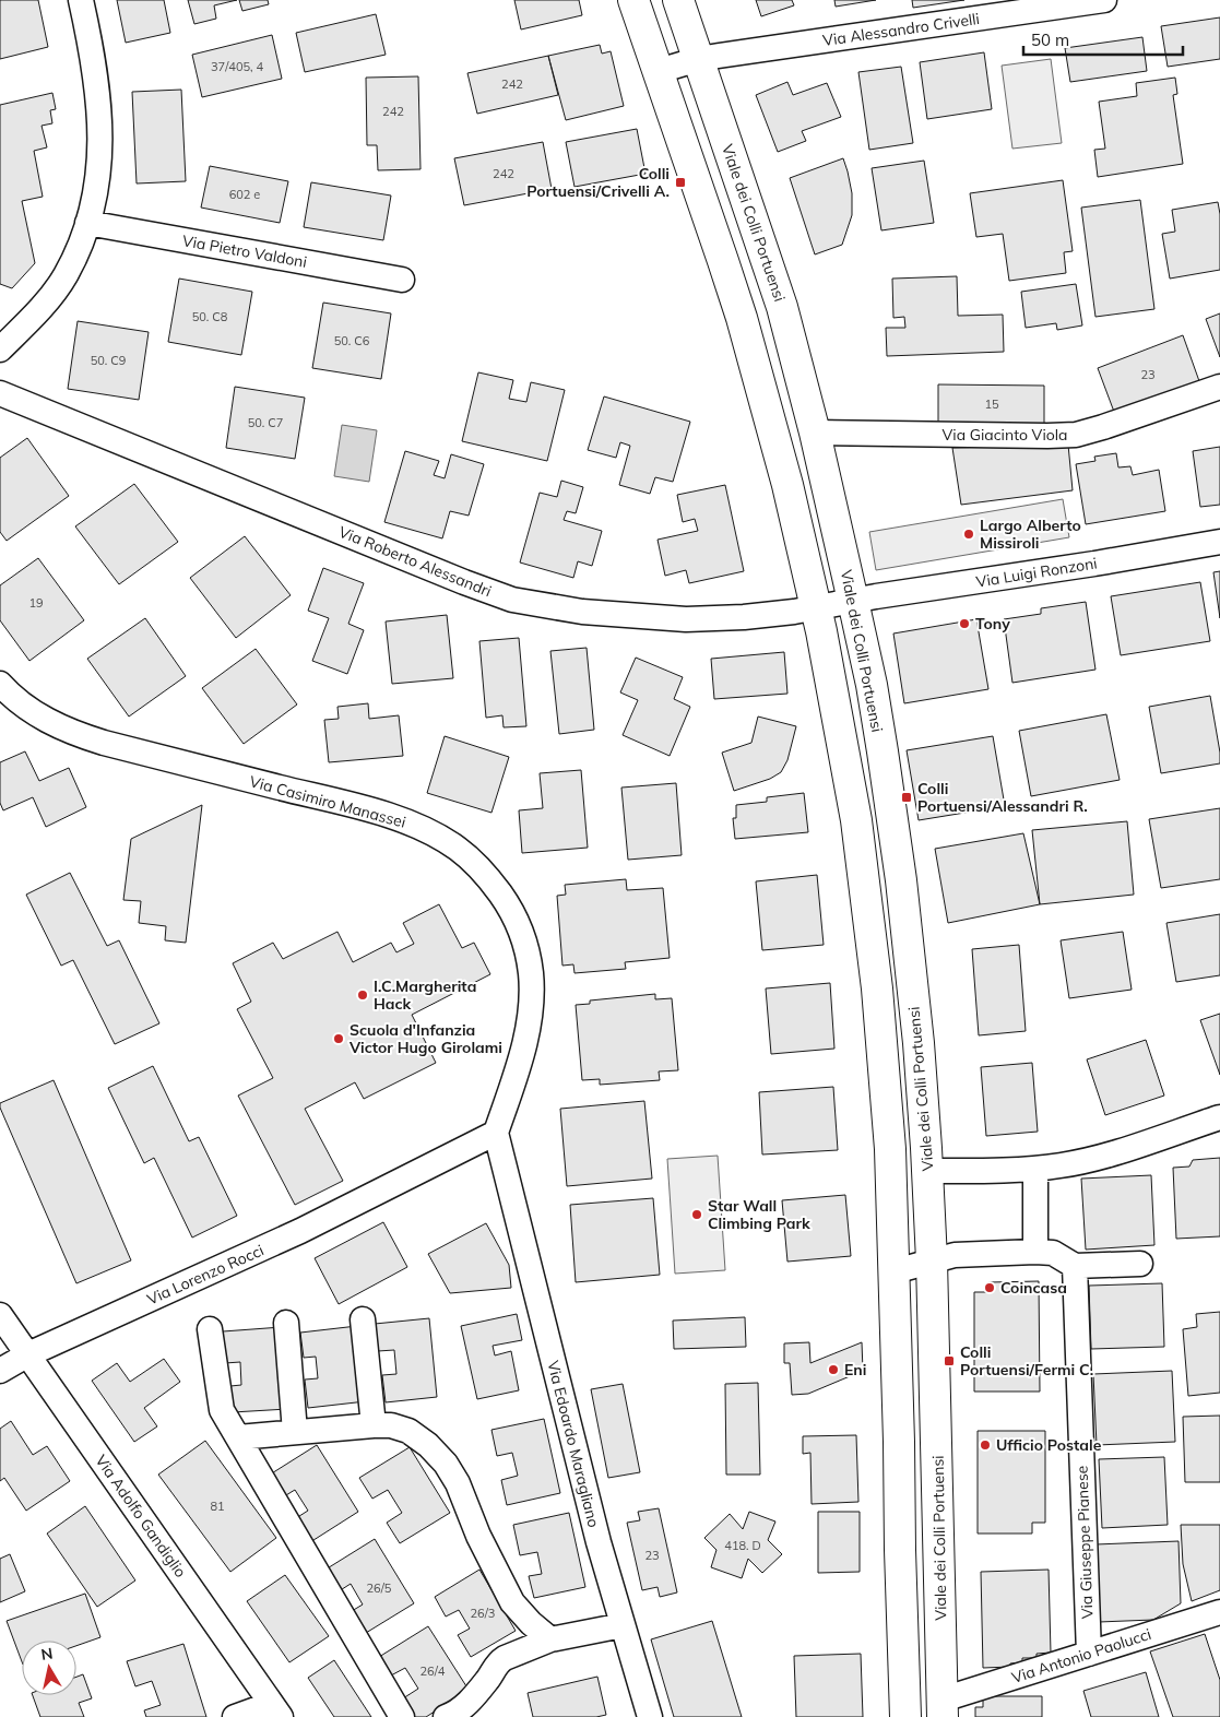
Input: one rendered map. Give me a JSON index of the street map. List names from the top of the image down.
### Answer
{
  "streets": {
    "main road": ["Viale dei Colli Portuensi"],
    "street": [
      "Via Alessandro Crivelli",
      "Via Pietro Valdoni",
      "Via Giacinto Viola",
      "Via Roberto Alessandri",
      "Via Luigi Ronzoni",
      "Via Casimiro Manassei",
      "Via Lorenzo Rocci",
      "Via Edoardo Maragliano",
      "Via Adolfo Gandiglio",
      "Via Giuseppe Pianese",
      "Via Antonio Paolucci"
    ]
  },
  "crossings": [
    ["Via Alessandro Crivelli", "Viale dei Colli Portuensi"],
    ["Viale dei Colli Portuensi", "Via Giacinto Viola"],
    ["Viale dei Colli Portuensi", "Via Roberto Alessandri"],
    ["Viale dei Colli Portuensi", "Via Luigi Ronzoni"],
    ["Viale dei Colli Portuensi", "Via Antonio Paolucci"],
    ["Via Roberto Alessandri", "Via Luigi Ronzoni"],
    ["Via Casimiro Manassei", "Via Lorenzo Rocci"],
    ["Via Casimiro Manassei", "Via Edoardo Maragliano"],
    ["Via Lorenzo Rocci", "Via Edoardo Maragliano"],
    ["Via Lorenzo Rocci", "Via Adolfo Gandiglio"],
    ["Via Giuseppe Pianese", "Via Antonio Paolucci"]
  ],
  "places": {
    "transit": ["Colli Portuensi/Crivelli A.", "Colli Portuensi/Alessandri R.", "Colli Portuensi/Fermi C."],
    "other": [
      "Largo Alberto Missiroli",
      "Tony",
      "I.C.Margherita Hack",
      "Scuola d'Infanzia Victor Hugo Girolami",
      "Star Wall Climbing Park",
      "Coincasa",
      "Eni",
      "Ufficio Postale"
    ]
  },
  "house_numbers": [
    "37/405, 4",
    "242",
    "242",
    "242",
    "602 e",
    "50. C8",
    "50. C6",
    "50. C9",
    "23",
    "15",
    "50. C7",
    "19",
    "81",
    "418. D",
    "23",
    "26/5",
    "26/3",
    "26/4"
  ],
  "scale_bar": "50 m",
  "north": "top"
}
